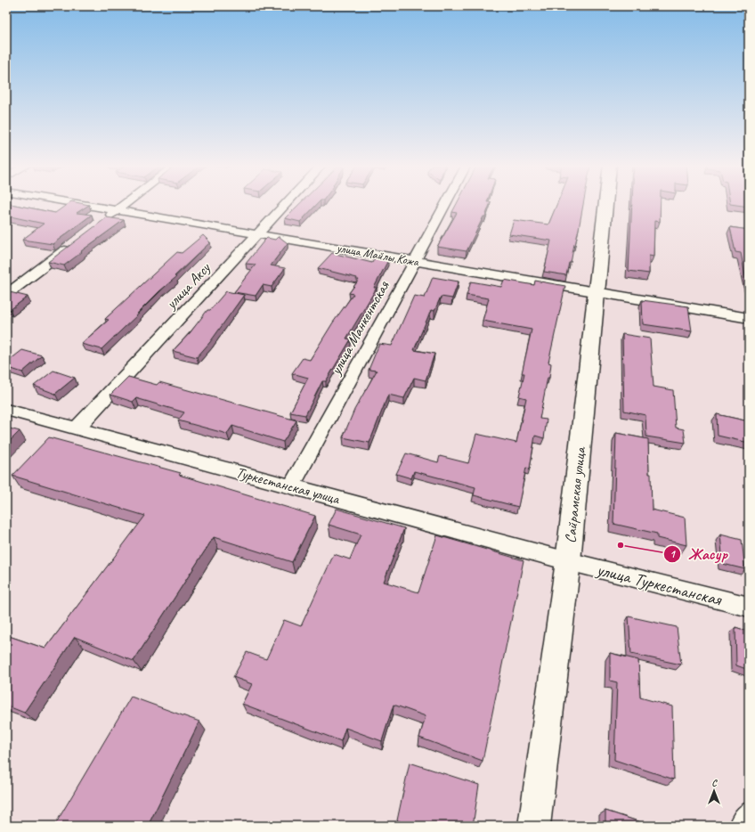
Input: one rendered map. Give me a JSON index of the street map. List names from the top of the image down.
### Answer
{
  "streets": {
    "main road": ["Сайрамская улица"],
    "street": [
      "улица Майлы Кожа",
      "улица Аксу",
      "улица Манкентская",
      "Туркестанская улица",
      "улица Туркестанская"
    ]
  },
  "crossings": [
    ["улица Майлы Кожа", "улица Аксу"],
    ["улица Майлы Кожа", "улица Манкентская"],
    ["улица Майлы Кожа", "Сайрамская улица"],
    ["улица Аксу", "Туркестанская улица"],
    ["улица Манкентская", "Туркестанская улица"],
    ["Туркестанская улица", "Сайрамская улица"],
    ["Туркестанская улица", "улица Туркестанская"],
    ["Сайрамская улица", "улица Туркестанская"]
  ],
  "places": ["Жасур"],
  "north": "top"
}
